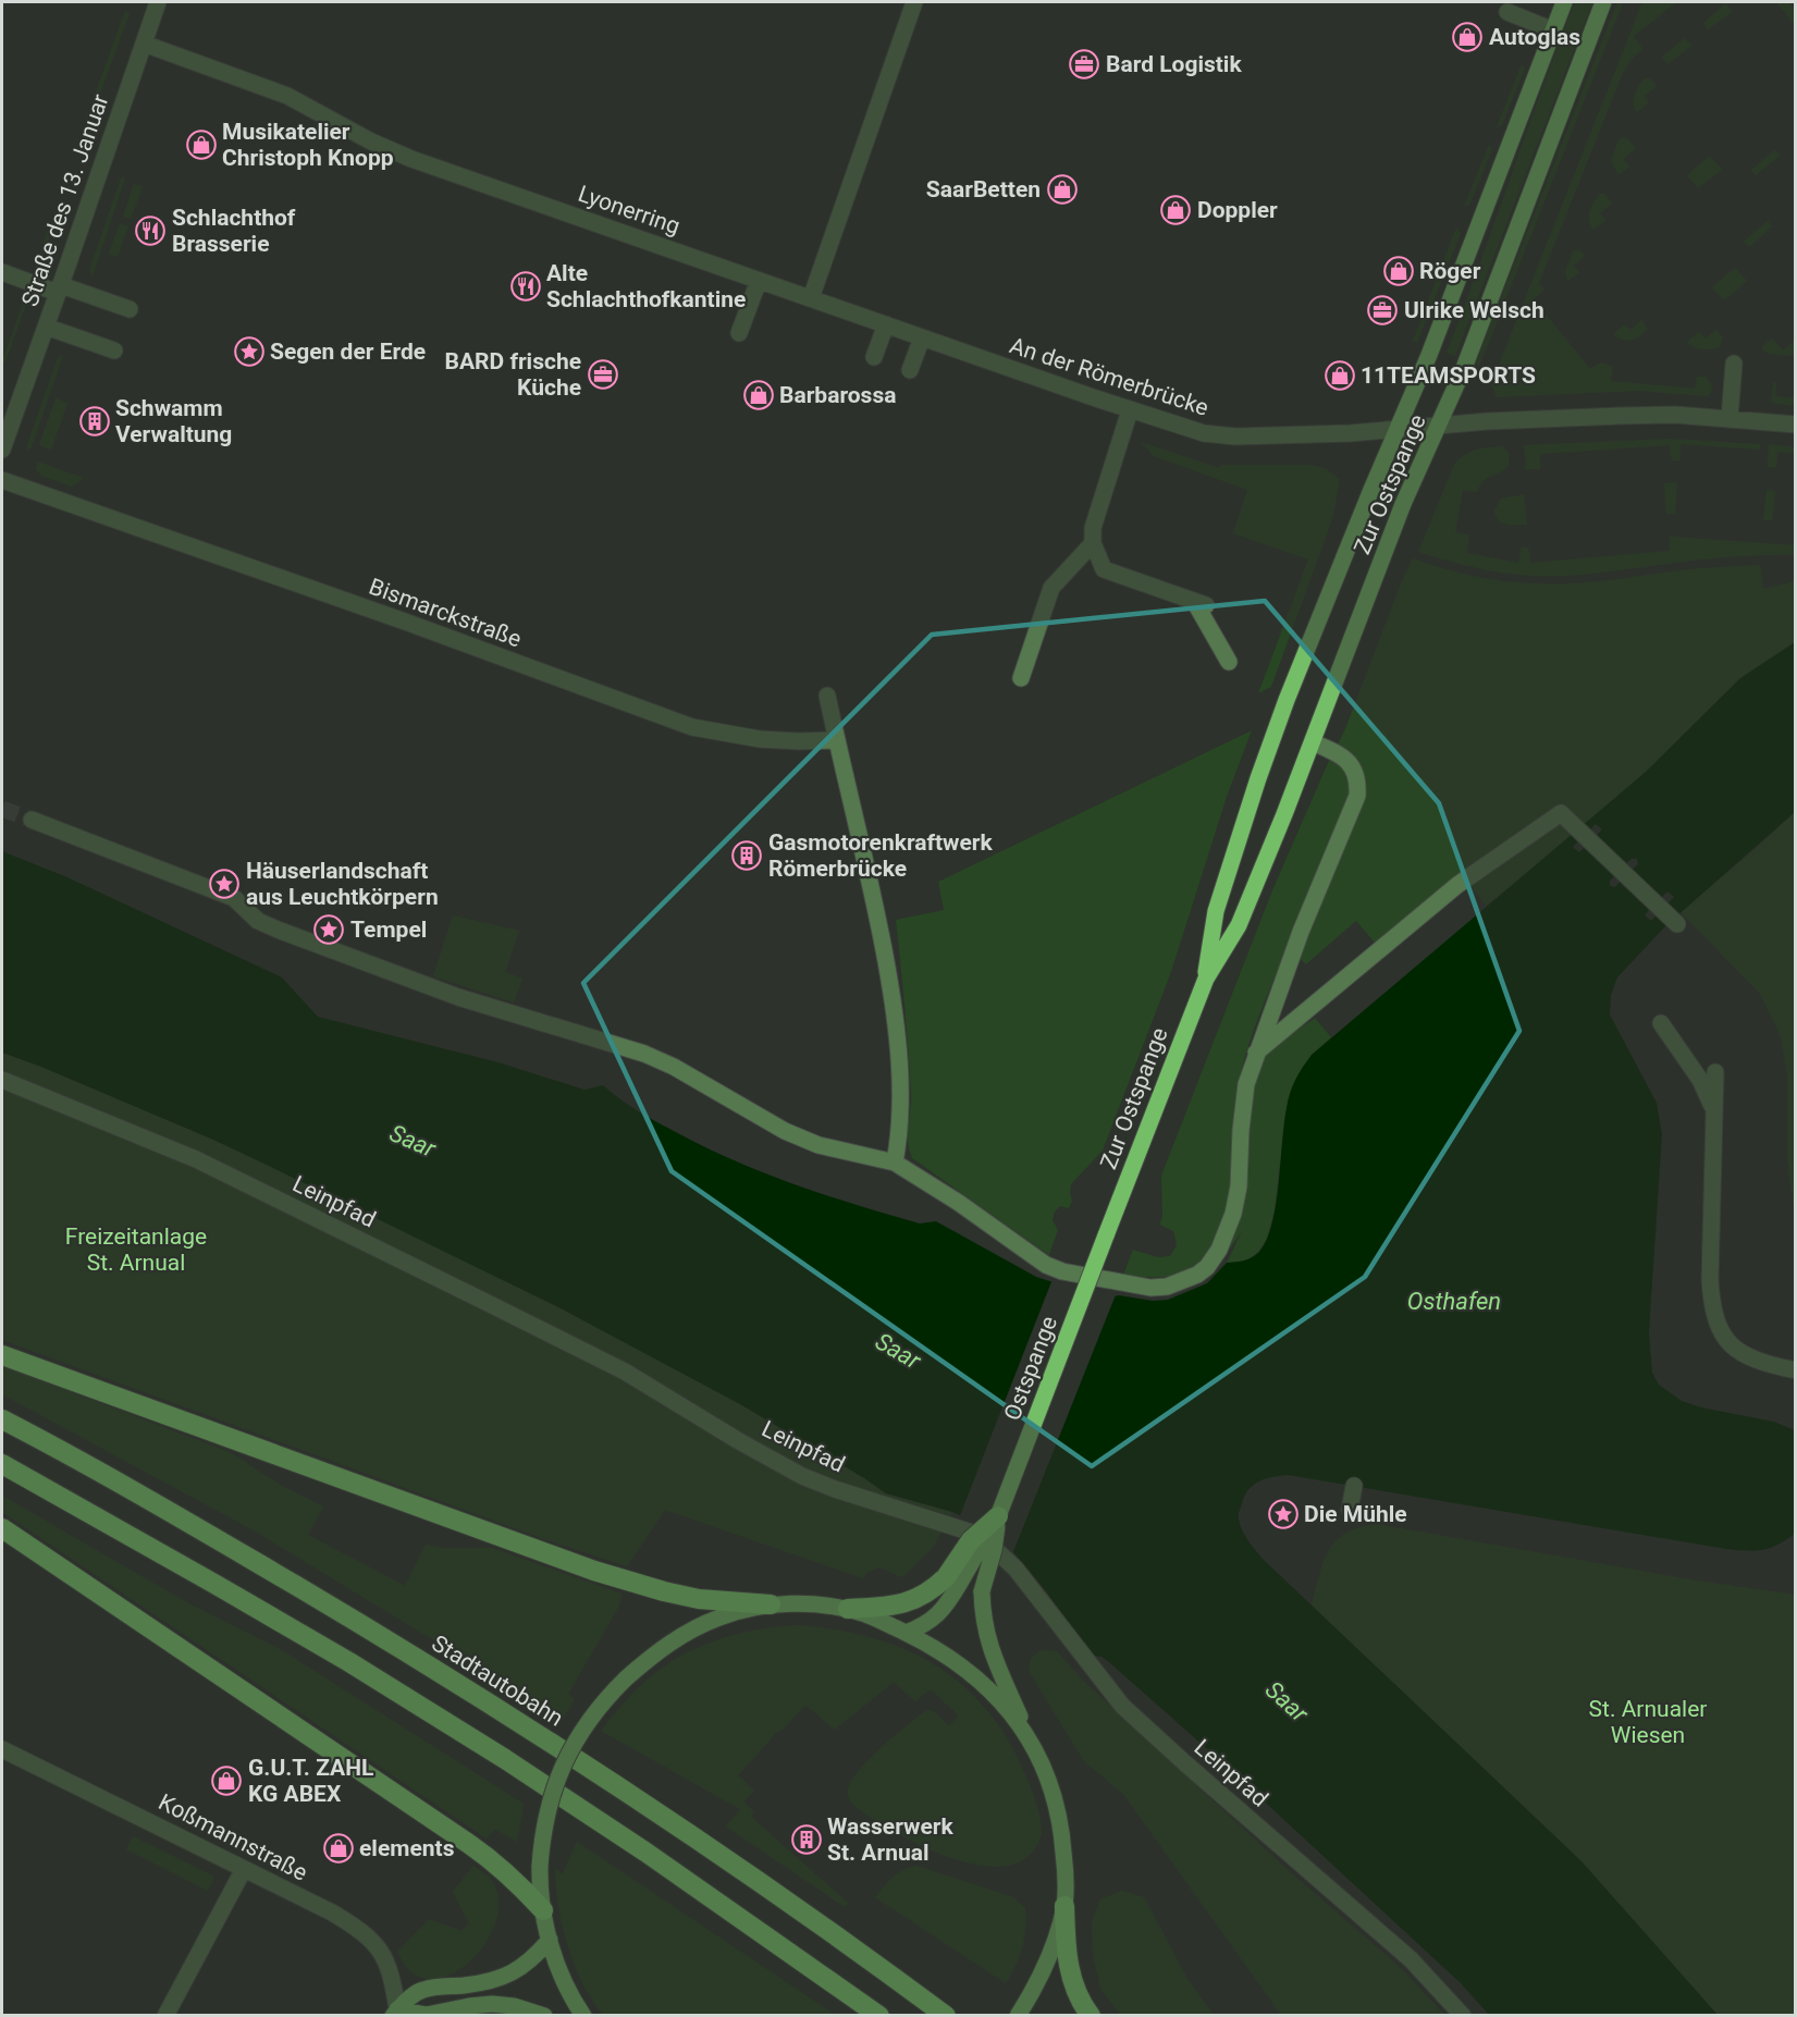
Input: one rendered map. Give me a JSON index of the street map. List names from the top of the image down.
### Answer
{
  "streets": {
    "highway": ["Stadtautobahn"],
    "main road": ["Zur Ostspange", "Ostspange"],
    "street": [
      "Straße des 13. Januar",
      "Lyonerring",
      "An der Römerbrücke",
      "Bismarckstraße",
      "Leinpfad",
      "Koßmannstraße"
    ]
  },
  "crossings": [
    ["Straße des 13. Januar", "Lyonerring"],
    ["Lyonerring", "An der Römerbrücke"],
    ["An der Römerbrücke", "Zur Ostspange"],
    ["Zur Ostspange", "Ostspange"]
  ],
  "water": ["Saar", "Osthafen"],
  "parks": ["Freizeitanlage St. Arnual", "St. Arnualer Wiesen"],
  "places": {
    "shop": [
      "Autoglas",
      "Musikatelier Christoph Knopp",
      "SaarBetten",
      "Doppler",
      "Röger",
      "11TEAMSPORTS",
      "Barbarossa",
      "G.U.T. ZAHL KG ABEX",
      "elements"
    ],
    "office": ["Bard Logistik", "Ulrike Welsch", "BARD frische Küche"],
    "restaurant": ["Schlachthof Brasserie", "Alte Schlachthofkantine"],
    "place": [
      "Segen der Erde",
      "Häuserlandschaft aus Leuchtkörpern",
      "Tempel",
      "Die Mühle"
    ],
    "building": ["Schwamm Verwaltung", "Gasmotorenkraftwerk Römerbrücke", "Wasserwerk St. Arnual"]
  }
}
